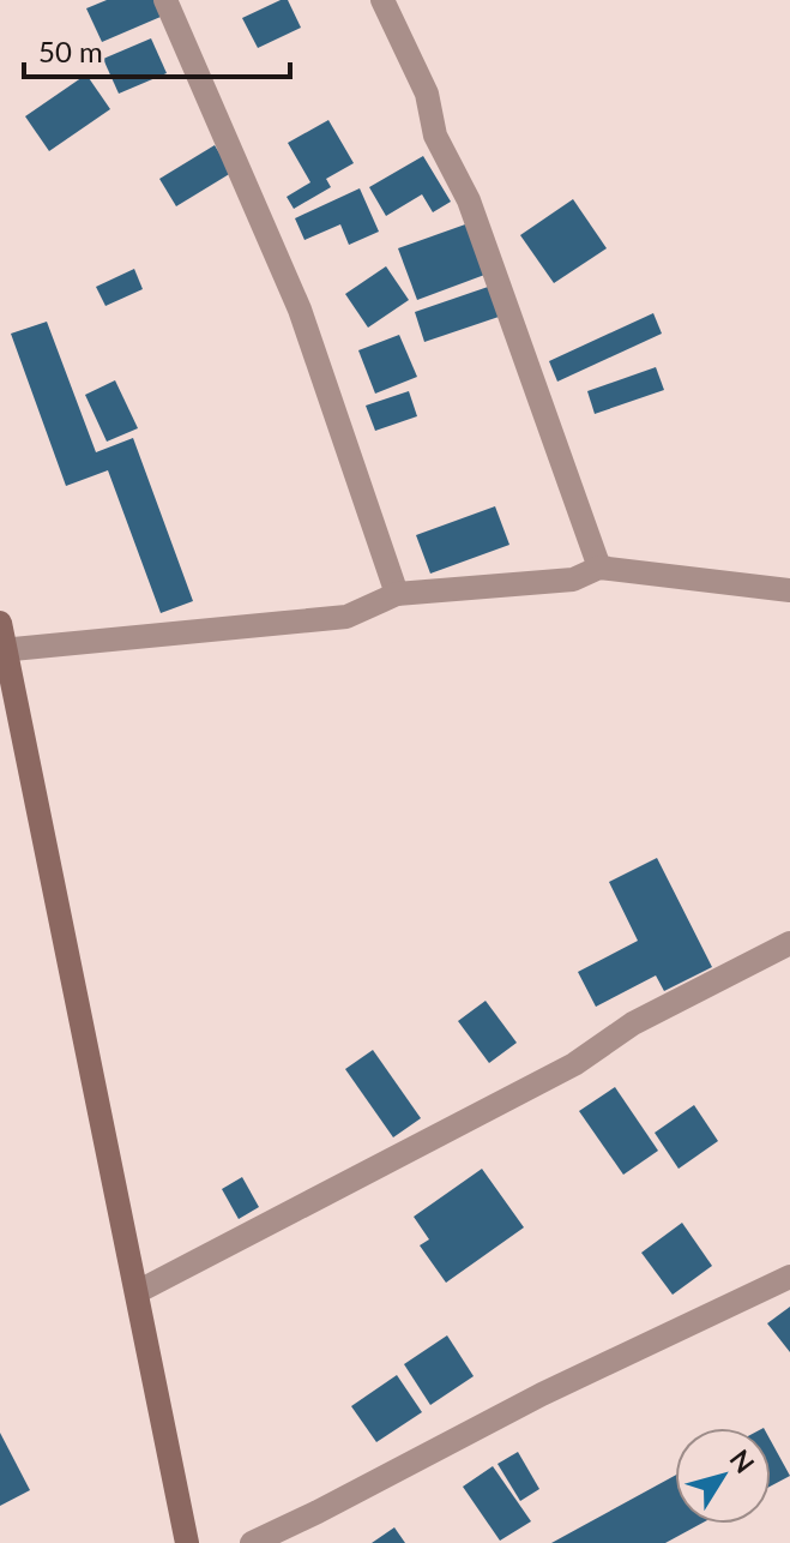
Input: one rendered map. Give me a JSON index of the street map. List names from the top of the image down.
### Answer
{
  "scale_bar": "50 m",
  "north": "top right"
}
